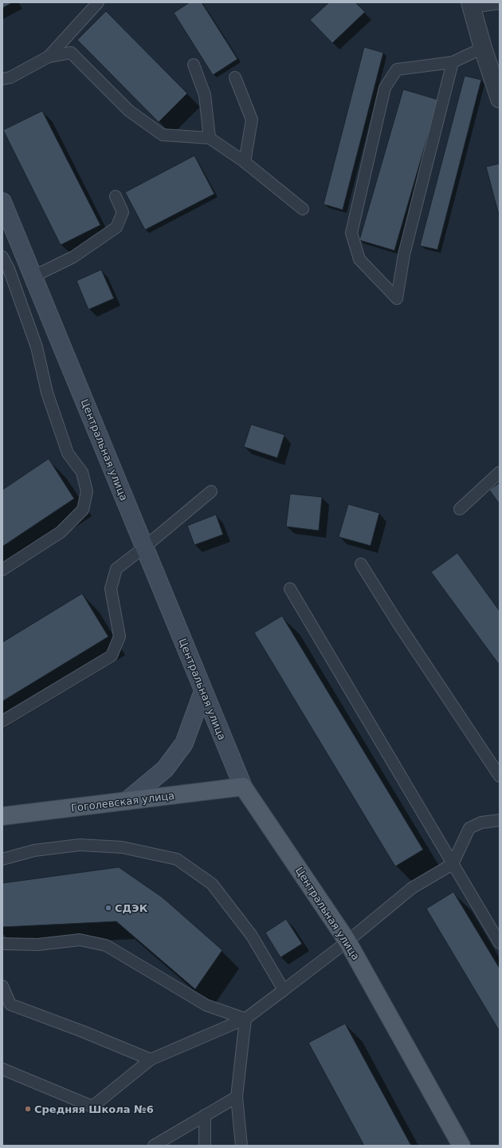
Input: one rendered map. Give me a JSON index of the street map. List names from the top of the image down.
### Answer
{
  "streets": {
    "main road": ["Центральная улица", "Гоголевская улица"]
  },
  "crossings": [
    ["Центральная улица", "Гоголевская улица"]
  ],
  "places": ["СДЭК", "Средняя Школа №6"]
}
